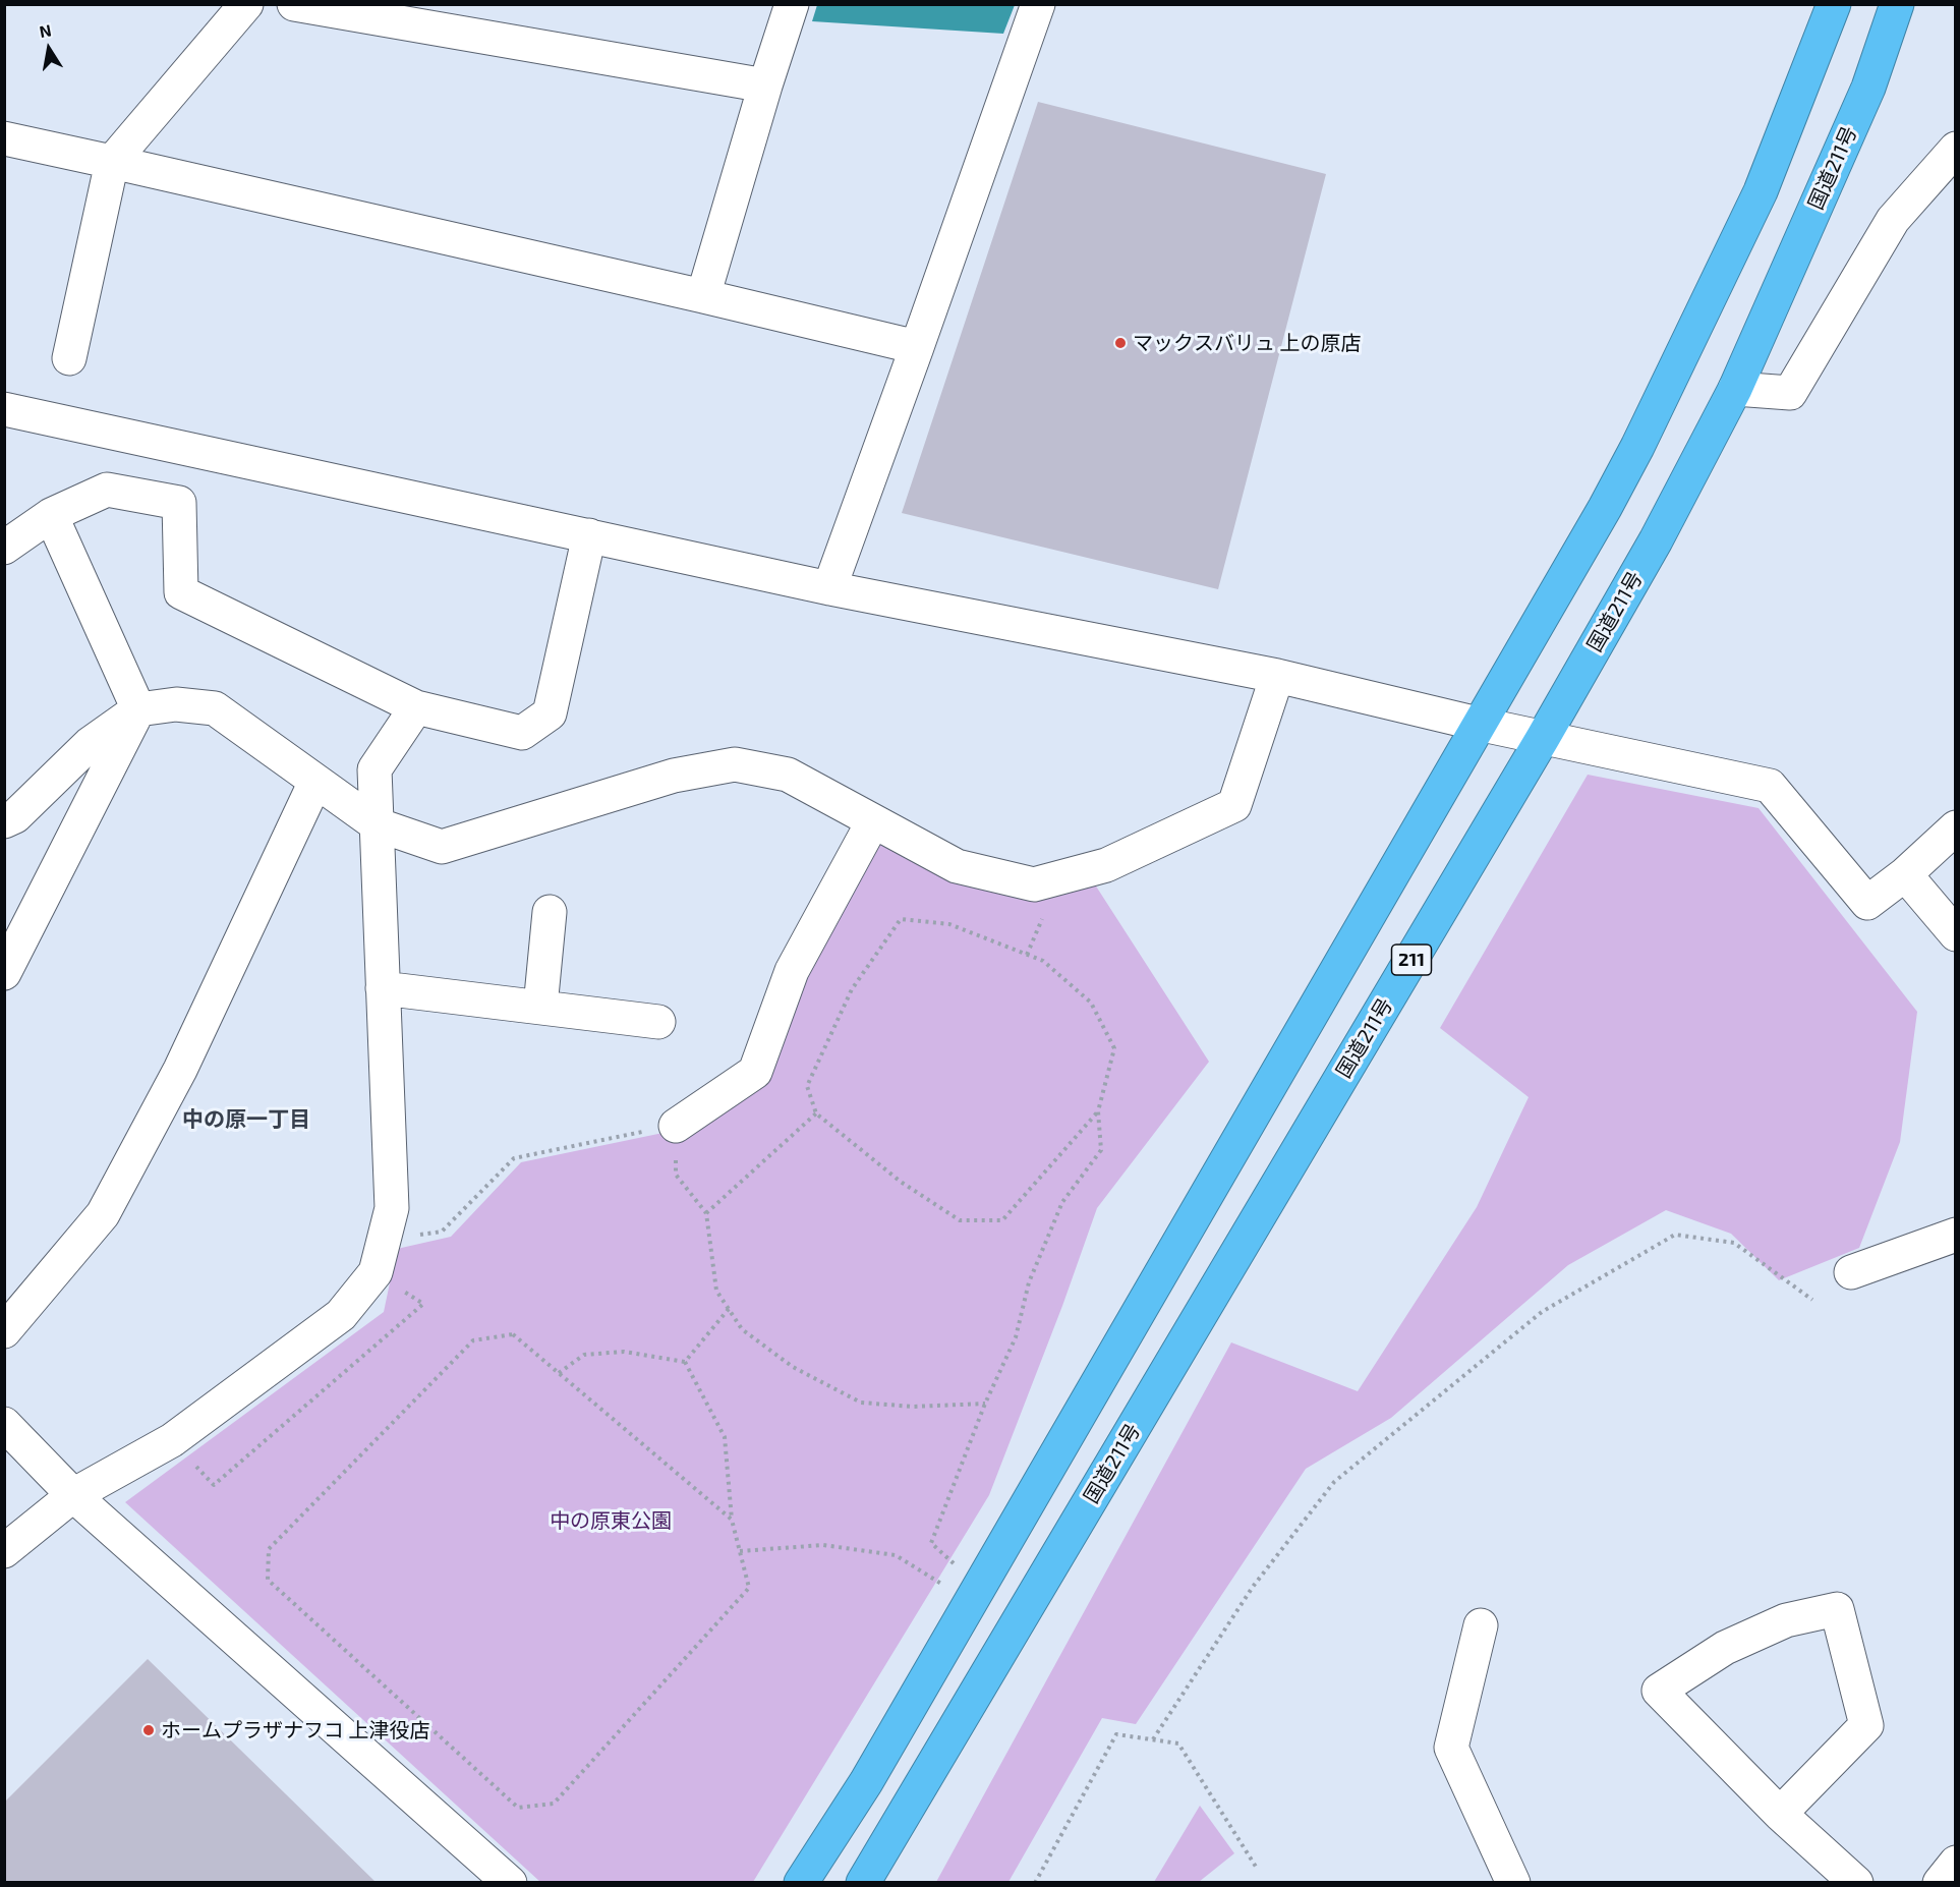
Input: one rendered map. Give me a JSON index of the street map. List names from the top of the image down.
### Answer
{
  "streets": {
    "highway": ["国道211号", "211"]
  },
  "districts": ["中の原一丁目"],
  "parks": ["中の原東公園"],
  "places": ["マックスバリュ 上の原店", "ホームプラザナフコ 上津役店"],
  "north": "top"
}
